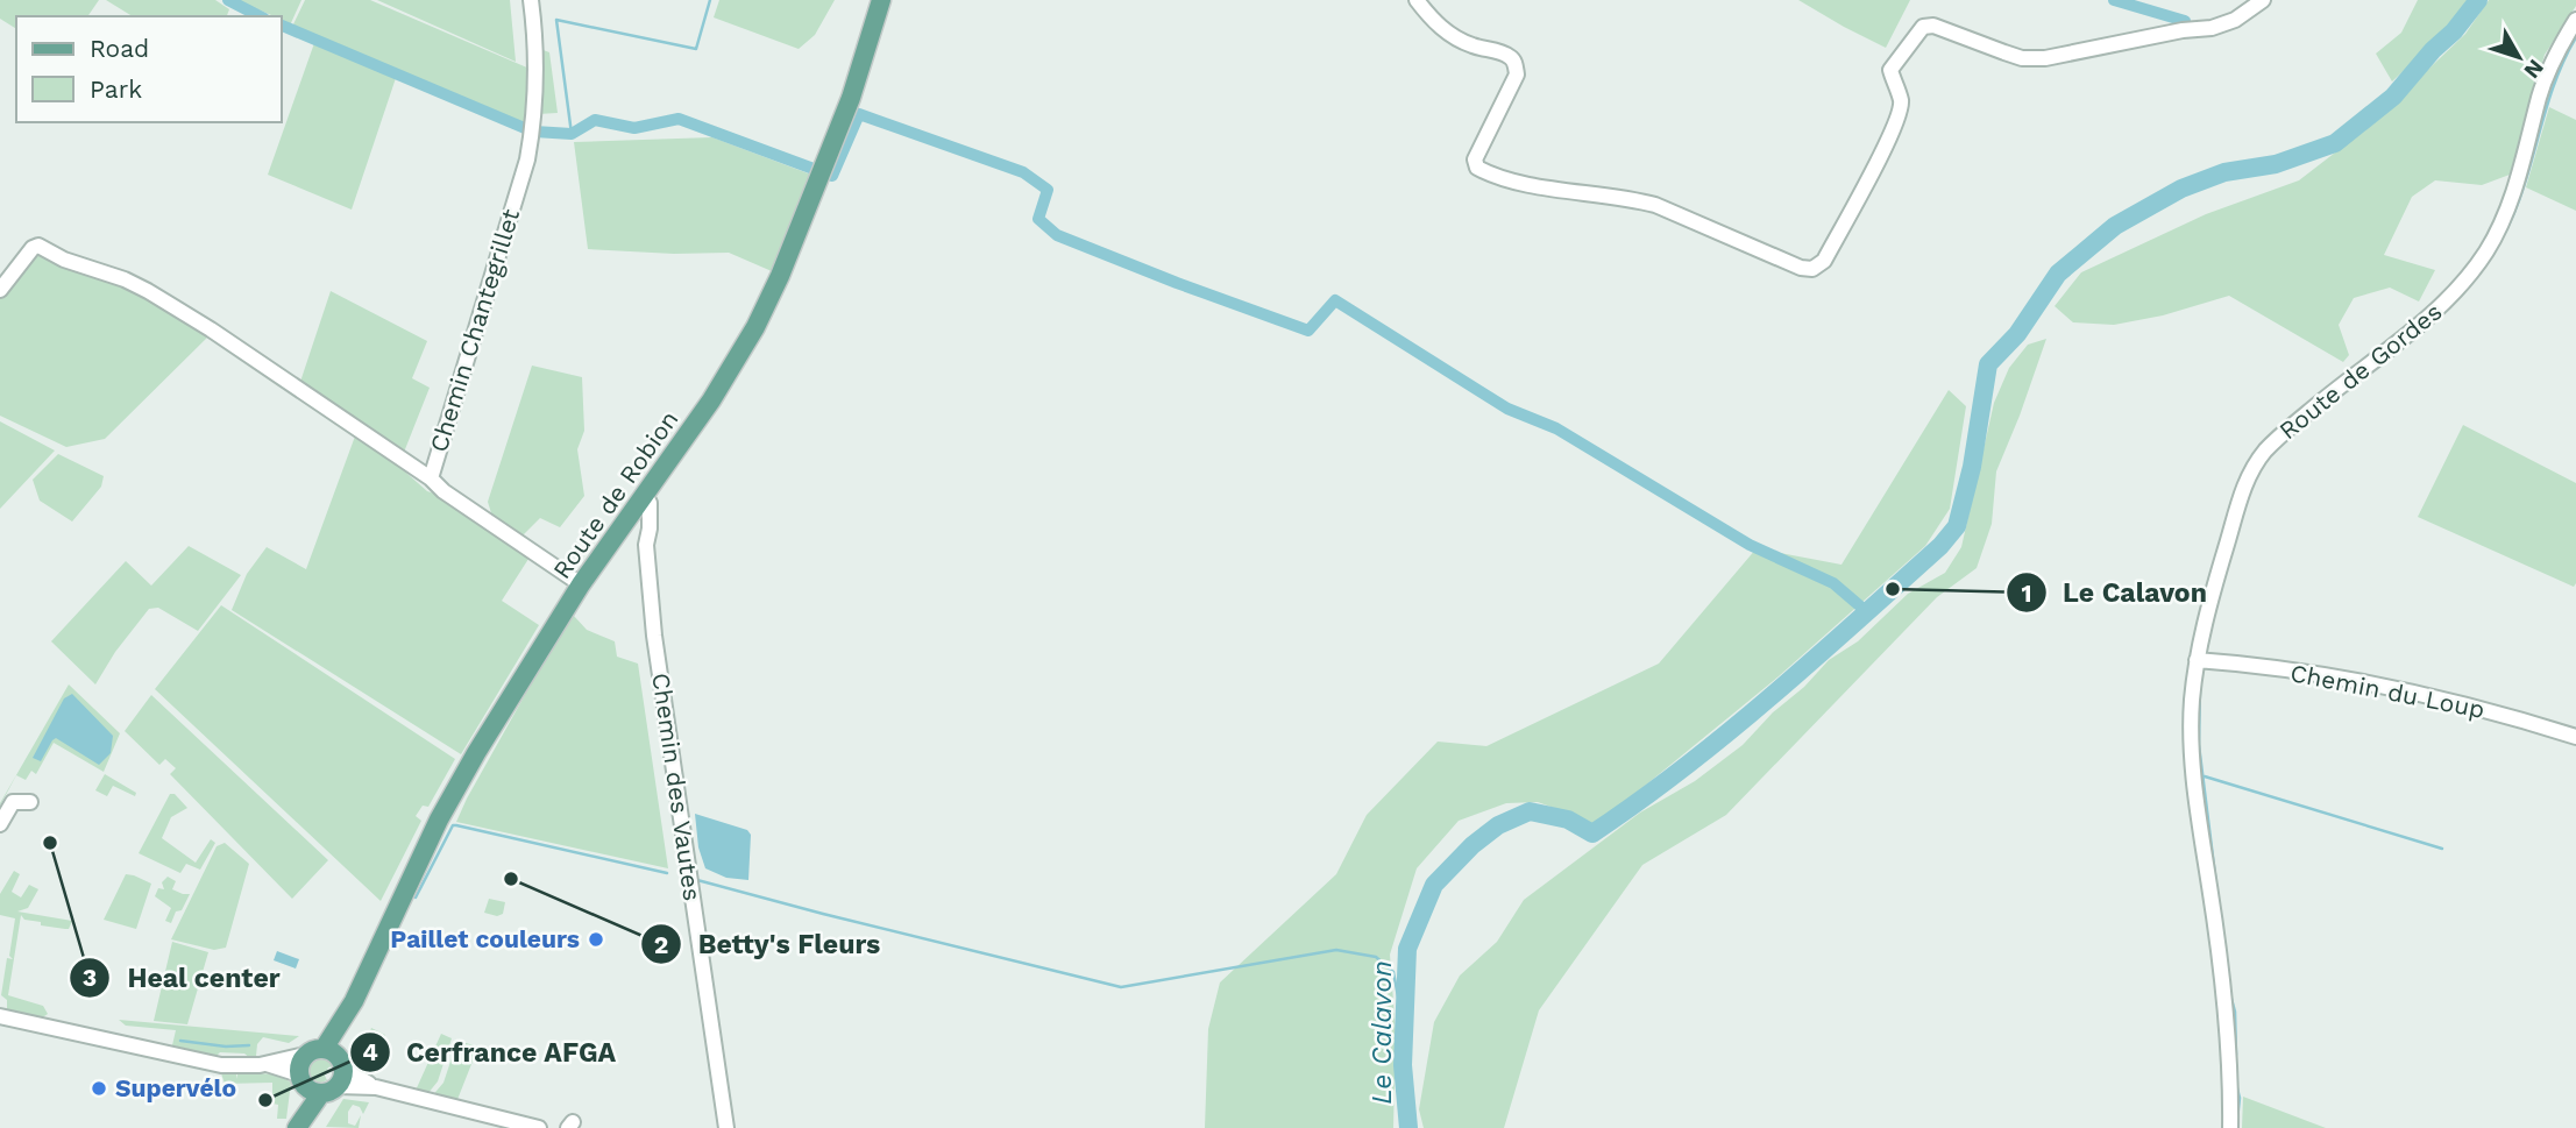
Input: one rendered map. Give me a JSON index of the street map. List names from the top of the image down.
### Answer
{
  "streets": {
    "main road": ["Route de Robion"],
    "street": [
      "Chemin Chantegrillet",
      "Route de Gordes",
      "Chemin du Loup",
      "Chemin des Vautes"
    ]
  },
  "crossings": [
    ["Chemin Chantegrillet", "Route de Robion"],
    ["Route de Gordes", "Chemin du Loup"],
    ["Route de Robion", "Chemin des Vautes"]
  ],
  "water": ["Le Calavon"],
  "places": [
    "Le Calavon",
    "Heal center",
    "Betty's Fleurs",
    "Paillet couleurs",
    "Supervélo",
    "Cerfrance AFGA"
  ],
  "legend": ["Road", "Park"],
  "north": "bottom right"
}
